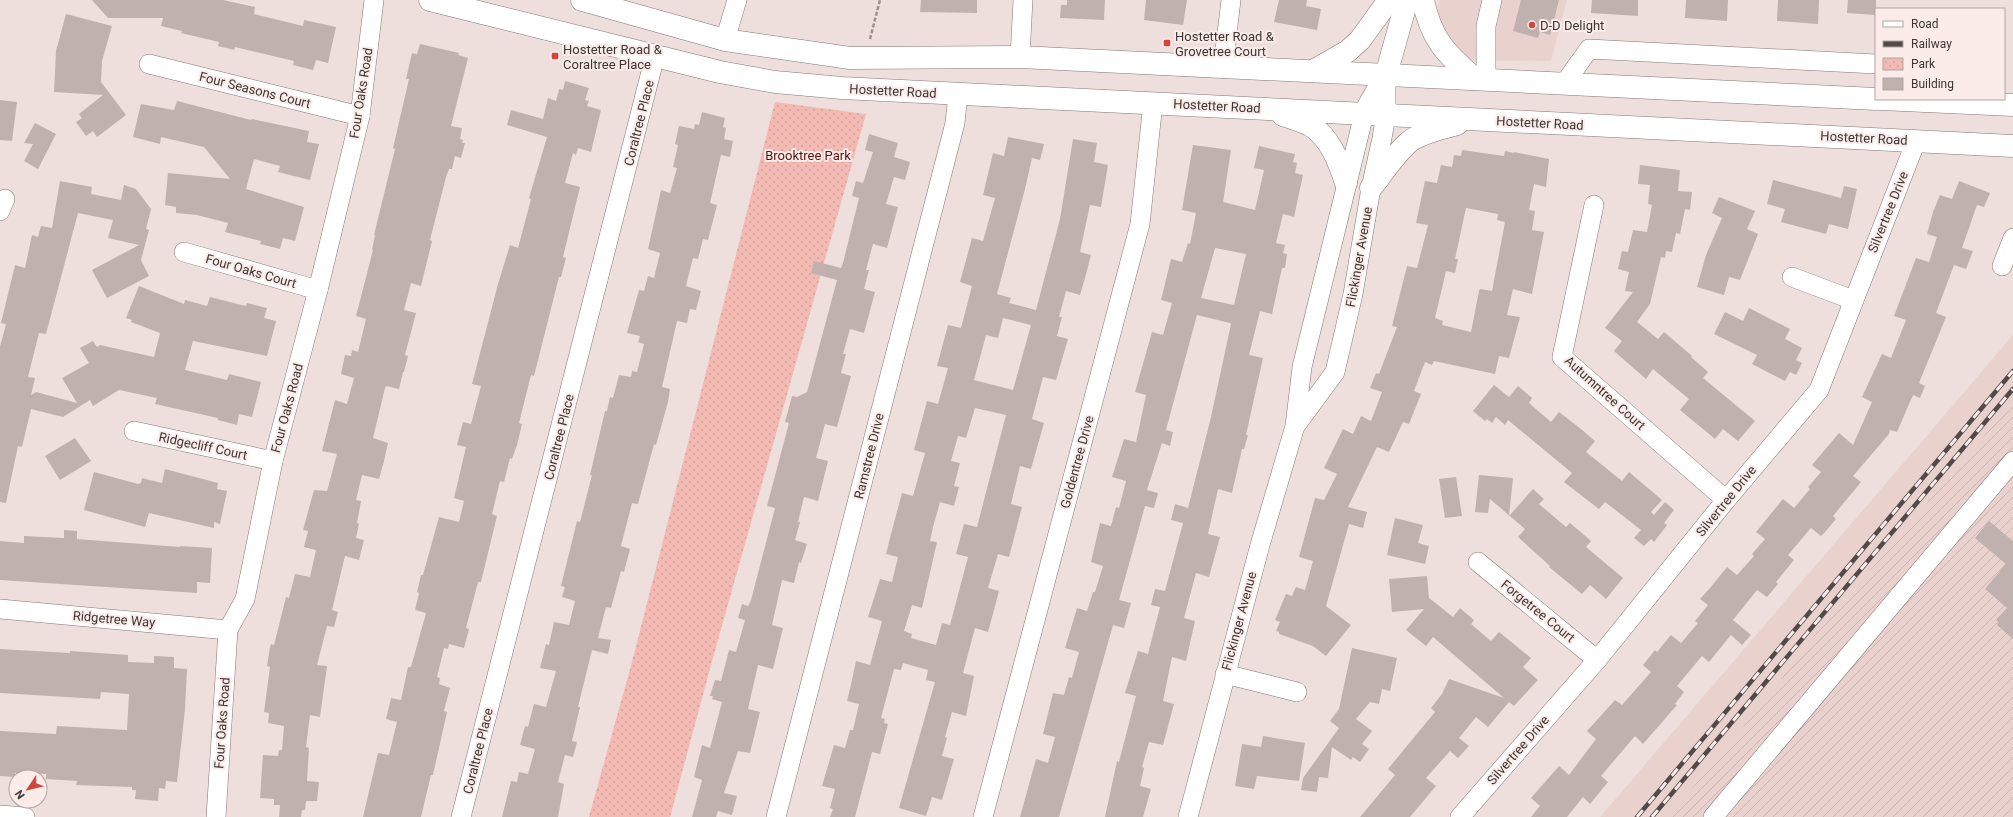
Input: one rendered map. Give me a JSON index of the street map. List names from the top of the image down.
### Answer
{
  "streets": {
    "main road": ["Hostetter Road", "Flickinger Avenue"],
    "street": [
      "Four Seasons Court",
      "Four Oaks Road",
      "Coraltree Place",
      "Silvertree Drive",
      "Four Oaks Court",
      "Autumntree Court",
      "Ridgecliff Court",
      "Ramstree Drive",
      "Goldentree Drive",
      "Forgetree Court",
      "Ridgetree Way"
    ]
  },
  "crossings": [
    ["Four Seasons Court", "Four Oaks Road"],
    ["Hostetter Road", "Coraltree Place"],
    ["Hostetter Road", "Silvertree Drive"],
    ["Hostetter Road", "Flickinger Avenue"],
    ["Hostetter Road", "Ramstree Drive"],
    ["Hostetter Road", "Goldentree Drive"],
    ["Four Oaks Road", "Four Oaks Court"],
    ["Four Oaks Road", "Ridgecliff Court"],
    ["Four Oaks Road", "Ridgetree Way"],
    ["Silvertree Drive", "Autumntree Court"],
    ["Silvertree Drive", "Forgetree Court"]
  ],
  "parks": ["Brooktree Park"],
  "places": {
    "other": ["D-D Delight"],
    "transit": ["Hostetter Road & Grovetree Court", "Hostetter Road & Coraltree Place"]
  },
  "legend": [
    "Road",
    "Railway",
    "Park",
    "Building"
  ],
  "north": "bottom left"
}
